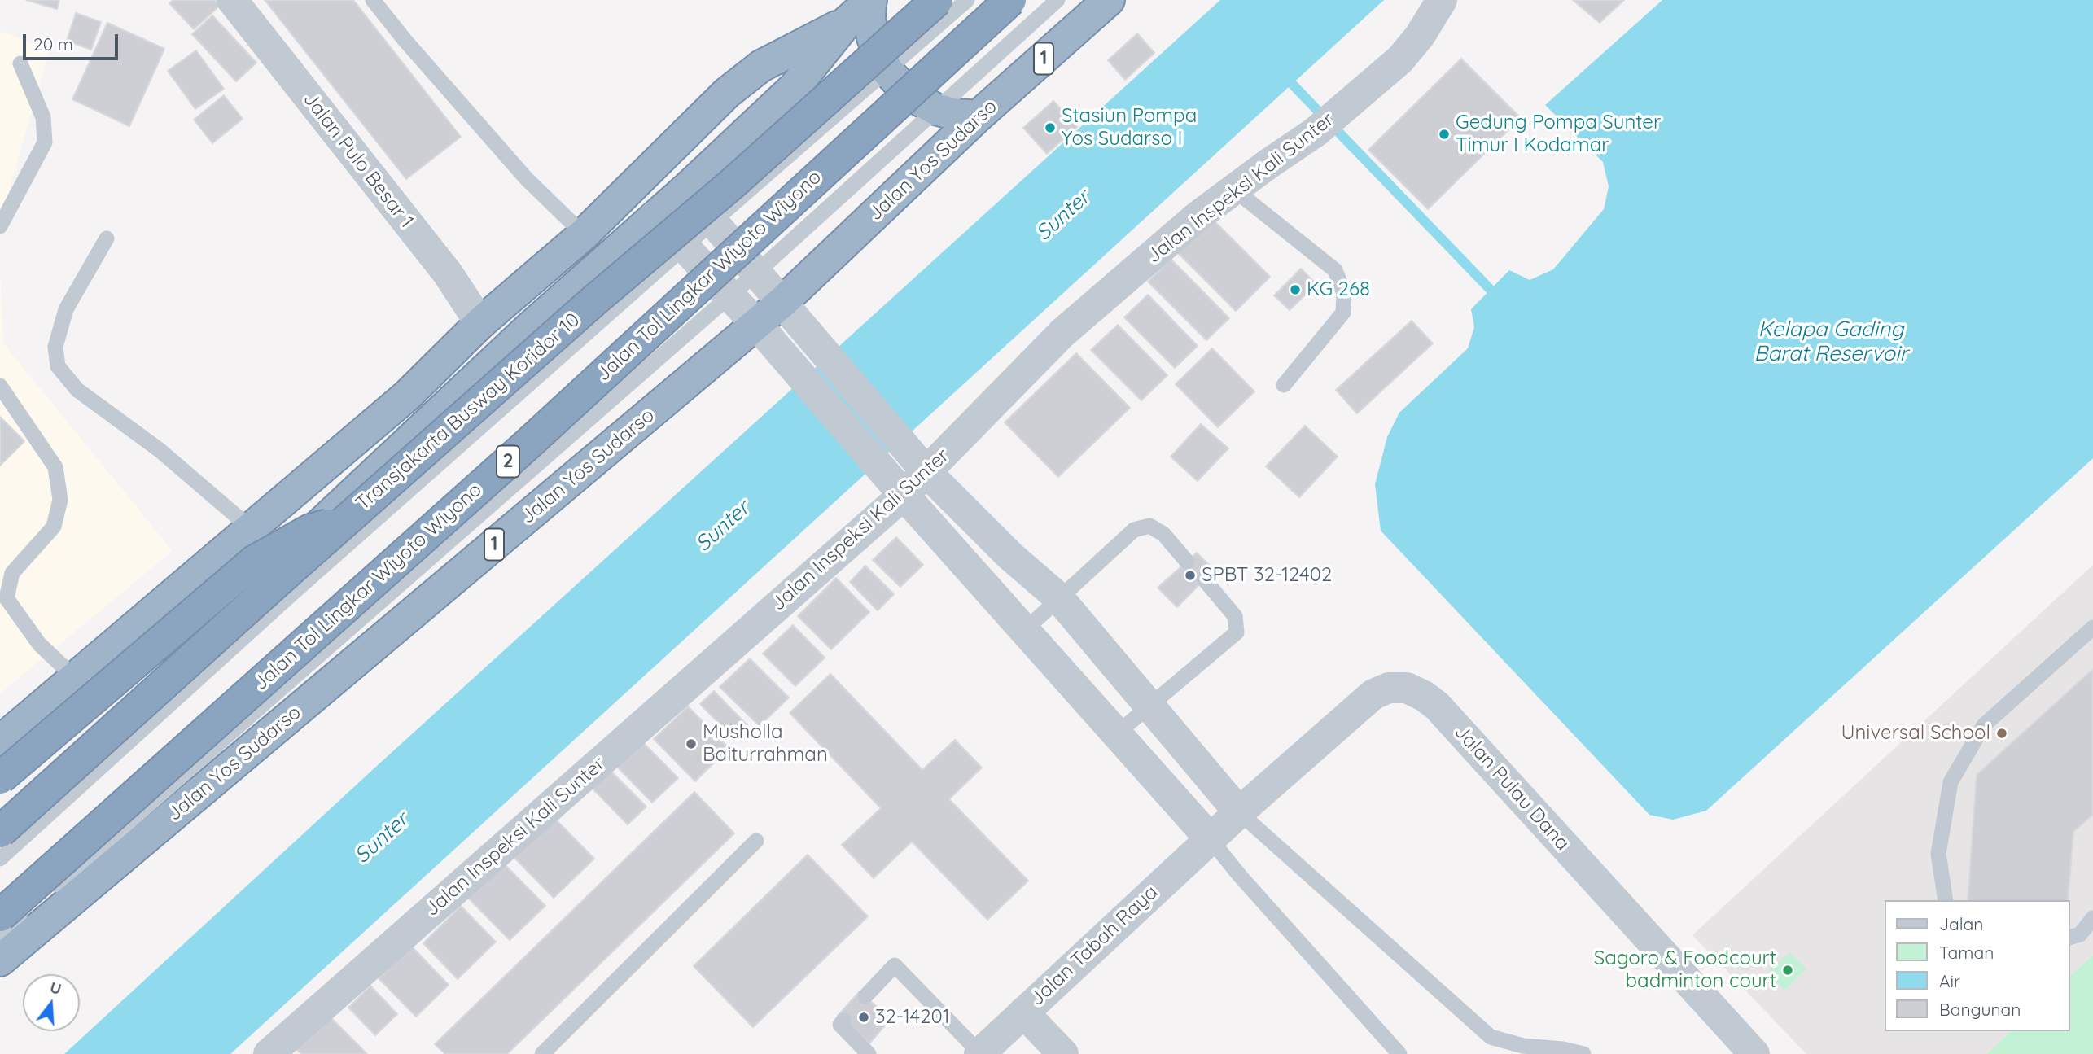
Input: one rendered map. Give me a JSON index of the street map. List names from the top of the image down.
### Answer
{
  "streets": {
    "highway": [
      "1",
      "Jalan Yos Sudarso",
      "Jalan Tol Lingkar Wiyoto Wiyono",
      "2"
    ],
    "street": [
      "Jalan Pulo Besar 1",
      "Jalan Inspeksi Kali Sunter",
      "Jalan Pulau Dana",
      "Jalan Tabah Raya"
    ],
    "lane": ["Transjakarta Busway Koridor 10"]
  },
  "crossings": [
    ["Jalan Pulau Dana", "Jalan Tabah Raya"]
  ],
  "water": ["Sunter", "Kelapa Gading Barat Reservoir"],
  "places": [
    "Stasiun Pompa Yos Sudarso I",
    "Gedung Pompa Sunter Timur I Kodamar",
    "KG 268",
    "SPBT 32-12402",
    "Universal School",
    "Musholla Baiturrahman",
    "Sagoro & Foodcourt badminton court",
    "32-14201"
  ],
  "legend": [
    "Jalan",
    "Taman",
    "Air",
    "Bangunan"
  ],
  "scale_bar": "20 m",
  "north": "top"
}
